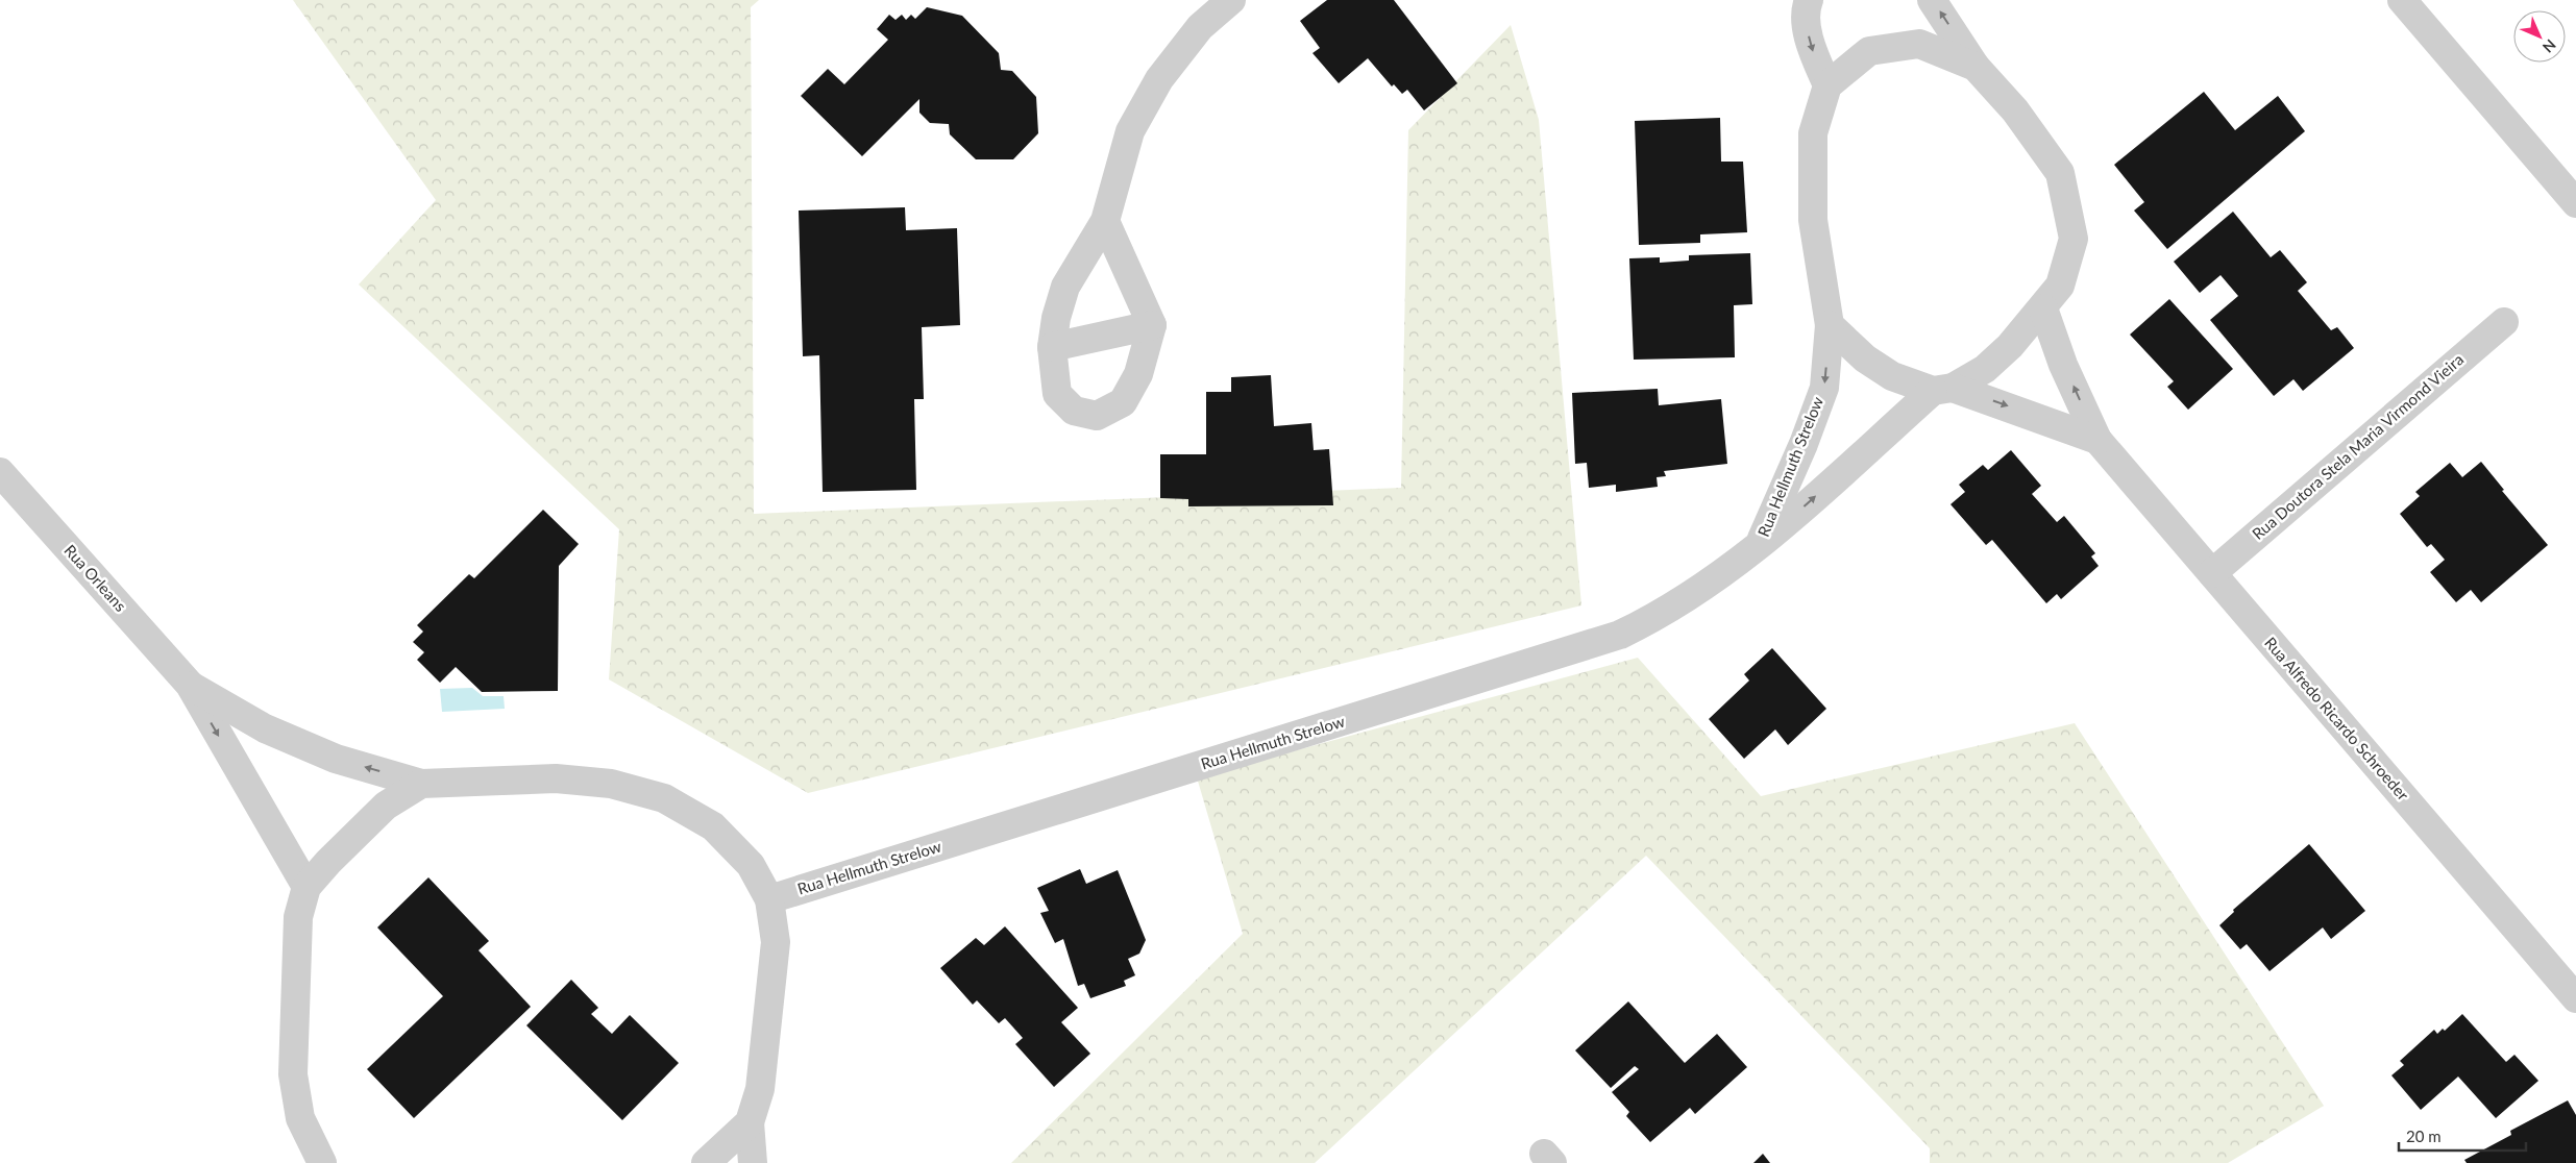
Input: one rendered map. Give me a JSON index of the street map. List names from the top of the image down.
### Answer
{
  "streets": {
    "street": [
      "Rua Doutora Stela Maria Virmond Vieira",
      "Rua Hellmuth Strelow",
      "Rua Orleans",
      "Rua Alfredo Ricardo Schroeder"
    ]
  },
  "crossings": [
    ["Rua Doutora Stela Maria Virmond Vieira", "Rua Alfredo Ricardo Schroeder"],
    ["Rua Hellmuth Strelow", "Rua Alfredo Ricardo Schroeder"]
  ],
  "scale_bar": "20 m",
  "north": "bottom right"
}
